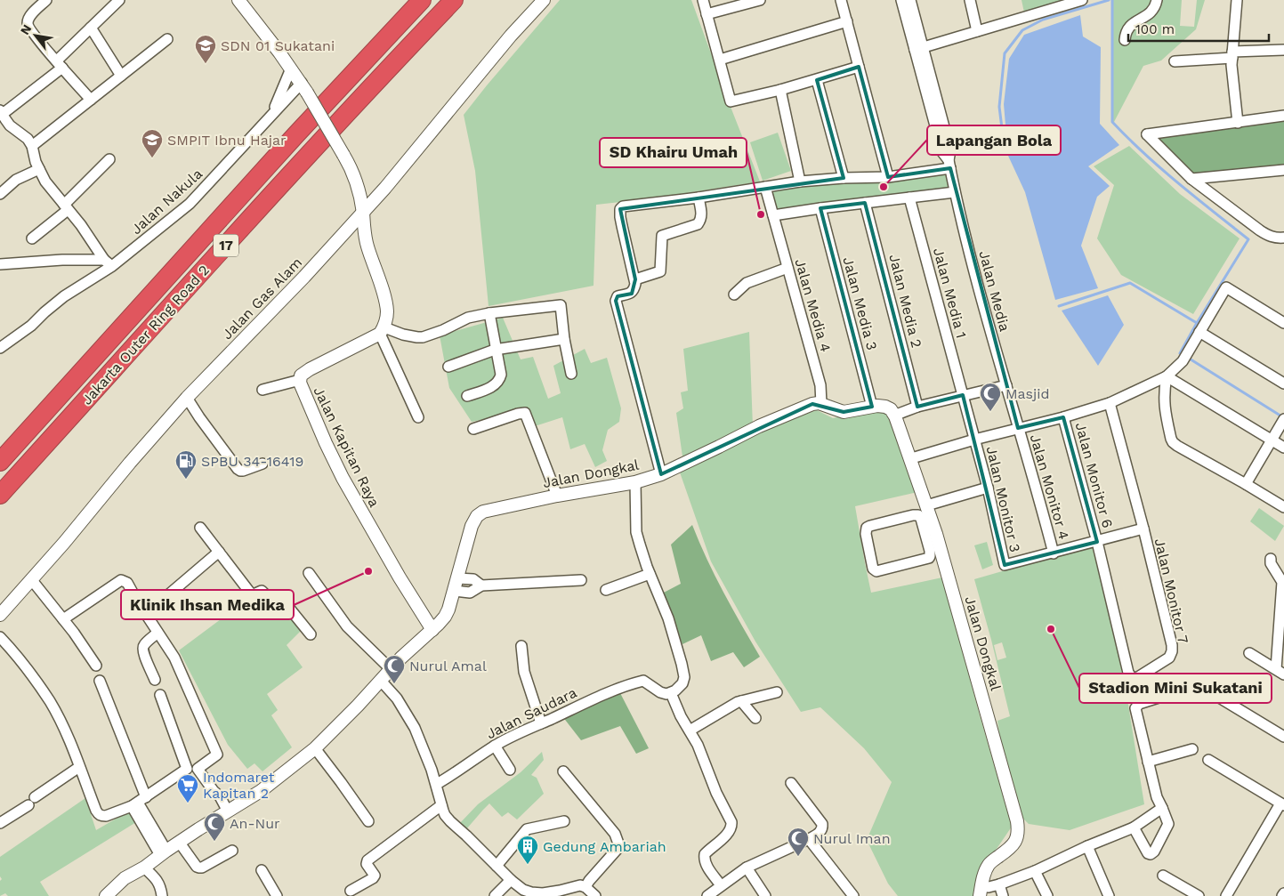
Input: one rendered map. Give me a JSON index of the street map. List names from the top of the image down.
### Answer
{
  "streets": {
    "highway": ["17", "Jakarta Outer Ring Road 2"],
    "street": [
      "Jalan Nakula",
      "Jalan Media",
      "Jalan Media 1",
      "Jalan Gas Alam",
      "Jalan Media 2",
      "Jalan Media 3",
      "Jalan Media 4",
      "Jalan Kapitan Raya",
      "Jalan Dongkal",
      "Jalan Monitor 6",
      "Jalan Monitor 4",
      "Jalan Monitor 3",
      "Jalan Monitor 7",
      "Jalan Saudara"
    ]
  },
  "crossings": [
    ["Jalan Media", "Jalan Monitor 4"],
    ["Jalan Media 1", "Jalan Monitor 3"],
    ["Jalan Media 3", "Jalan Dongkal"],
    ["Jalan Media 4", "Jalan Dongkal"],
    ["Jalan Kapitan Raya", "Jalan Dongkal"],
    ["Jalan Monitor 6", "Jalan Monitor 7"],
    ["Jalan Monitor 4", "Jalan Monitor 3"]
  ],
  "places": {
    "school or university": ["SDN 01 Sukatani", "SMPIT Ibnu Hajar"],
    "other": [
      "Lapangan Bola",
      "SD Khairu Umah",
      "Klinik Ihsan Medika",
      "Stadion Mini Sukatani"
    ],
    "mosque": [
      "Masjid",
      "Nurul Amal",
      "An-Nur",
      "Nurul Iman"
    ],
    "fuel station": ["SPBU 34-16419"],
    "supermarket": ["Indomaret Kapitan 2"],
    "building": ["Gedung Ambariah"]
  },
  "scale_bar": "100 m",
  "north": "top left"
}
